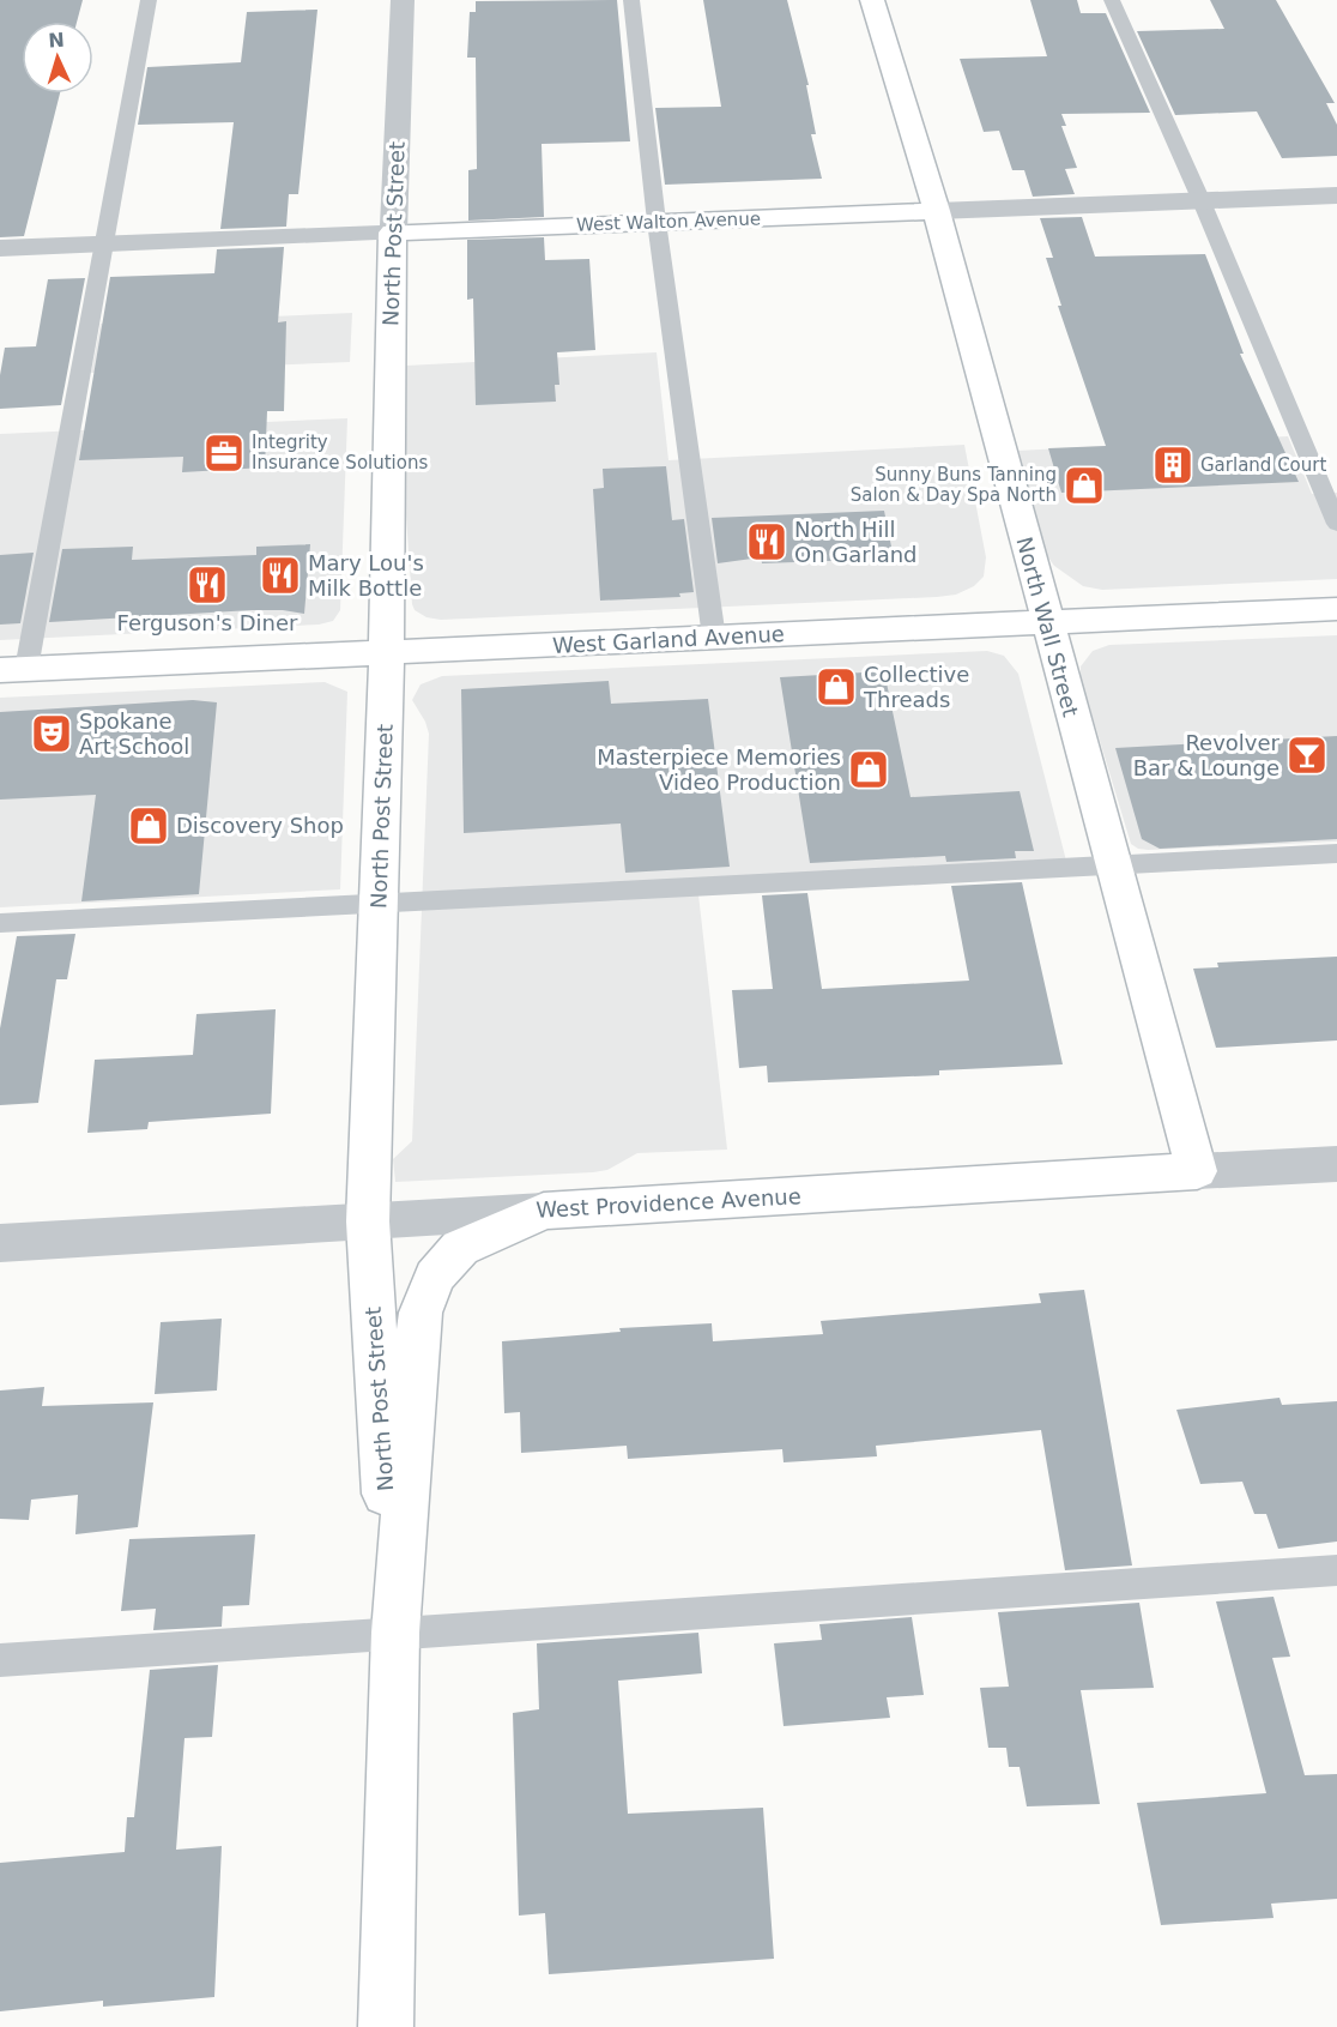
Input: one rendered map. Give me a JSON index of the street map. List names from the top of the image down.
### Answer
{
  "streets": {
    "street": [
      "West Walton Avenue",
      "North Post Street",
      "North Wall Street",
      "West Garland Avenue",
      "West Providence Avenue"
    ]
  },
  "crossings": [
    ["West Walton Avenue", "North Post Street"],
    ["West Walton Avenue", "North Wall Street"],
    ["North Post Street", "West Garland Avenue"],
    ["North Post Street", "West Providence Avenue"],
    ["North Wall Street", "West Garland Avenue"],
    ["North Wall Street", "West Providence Avenue"]
  ],
  "places": {
    "office": ["Integrity Insurance Solutions"],
    "building": ["Garland Court"],
    "shop": [
      "Sunny Buns Tanning Salon & Day Spa North",
      "Collective Threads",
      "Masterpiece Memories Video Production",
      "Discovery Shop"
    ],
    "restaurant": ["North Hill On Garland", "Mary Lou's Milk Bottle", "Ferguson's Diner"],
    "theatre": ["Spokane Art School"],
    "bar": ["Revolver Bar & Lounge"]
  },
  "north": "top"
}
